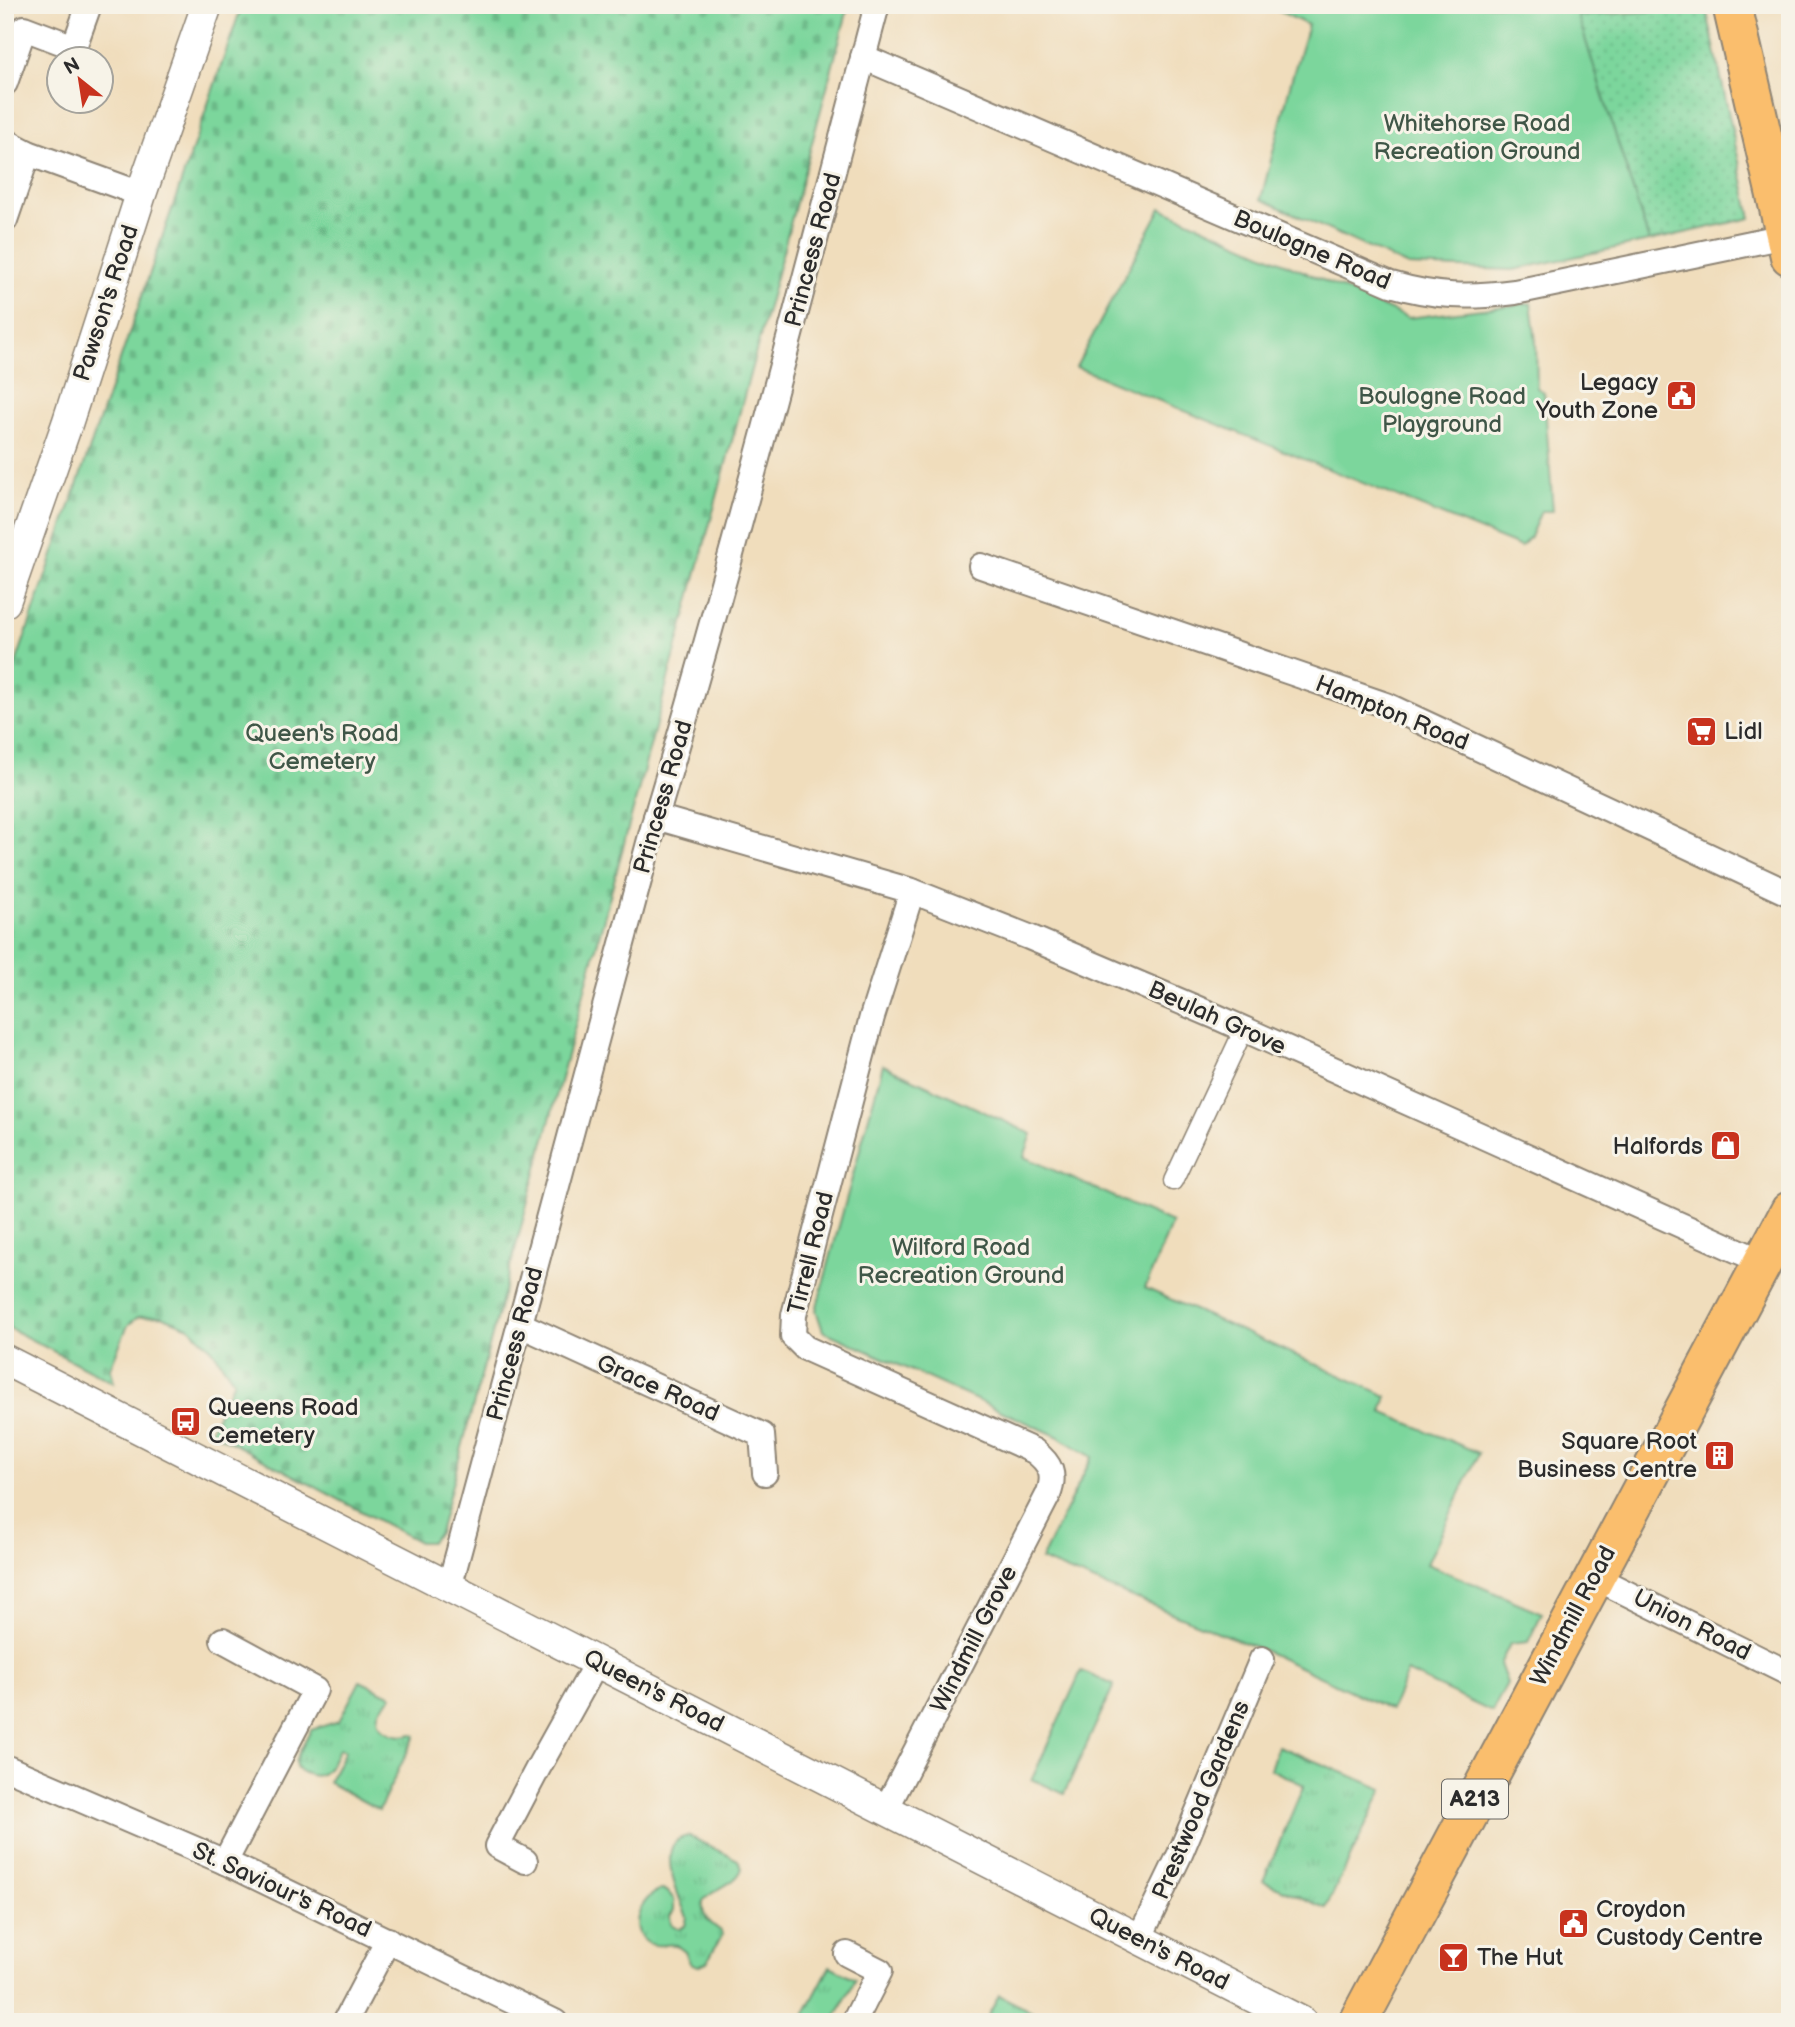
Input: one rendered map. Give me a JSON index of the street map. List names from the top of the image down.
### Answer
{
  "streets": {
    "main road": ["Windmill Road", "A213"],
    "street": [
      "Princess Road",
      "Boulogne Road",
      "Pawson's Road",
      "Hampton Road",
      "Beulah Grove",
      "Tirrell Road",
      "Grace Road",
      "Union Road",
      "Windmill Grove",
      "Queen's Road",
      "Prestwood Gardens",
      "St. Saviour's Road"
    ]
  },
  "crossings": [
    ["Princess Road", "Boulogne Road"],
    ["Princess Road", "Beulah Grove"],
    ["Princess Road", "Grace Road"],
    ["Princess Road", "Queen's Road"],
    ["Beulah Grove", "Tirrell Road"],
    ["Beulah Grove", "Windmill Road"],
    ["Tirrell Road", "Windmill Grove"],
    ["Windmill Road", "Union Road"],
    ["Windmill Grove", "Queen's Road"],
    ["Queen's Road", "Prestwood Gardens"]
  ],
  "parks": [
    "Whitehorse Road Recreation Ground",
    "Boulogne Road Playground",
    "Queen's Road Cemetery",
    "Wilford Road Recreation Ground"
  ],
  "places": {
    "public building": ["Legacy Youth Zone", "Croydon Custody Centre"],
    "supermarket": ["Lidl"],
    "shop": ["Halfords"],
    "bus stop": ["Queens Road Cemetery"],
    "building": ["Square Root Business Centre"],
    "bar": ["The Hut"]
  },
  "north": "top left"
}
